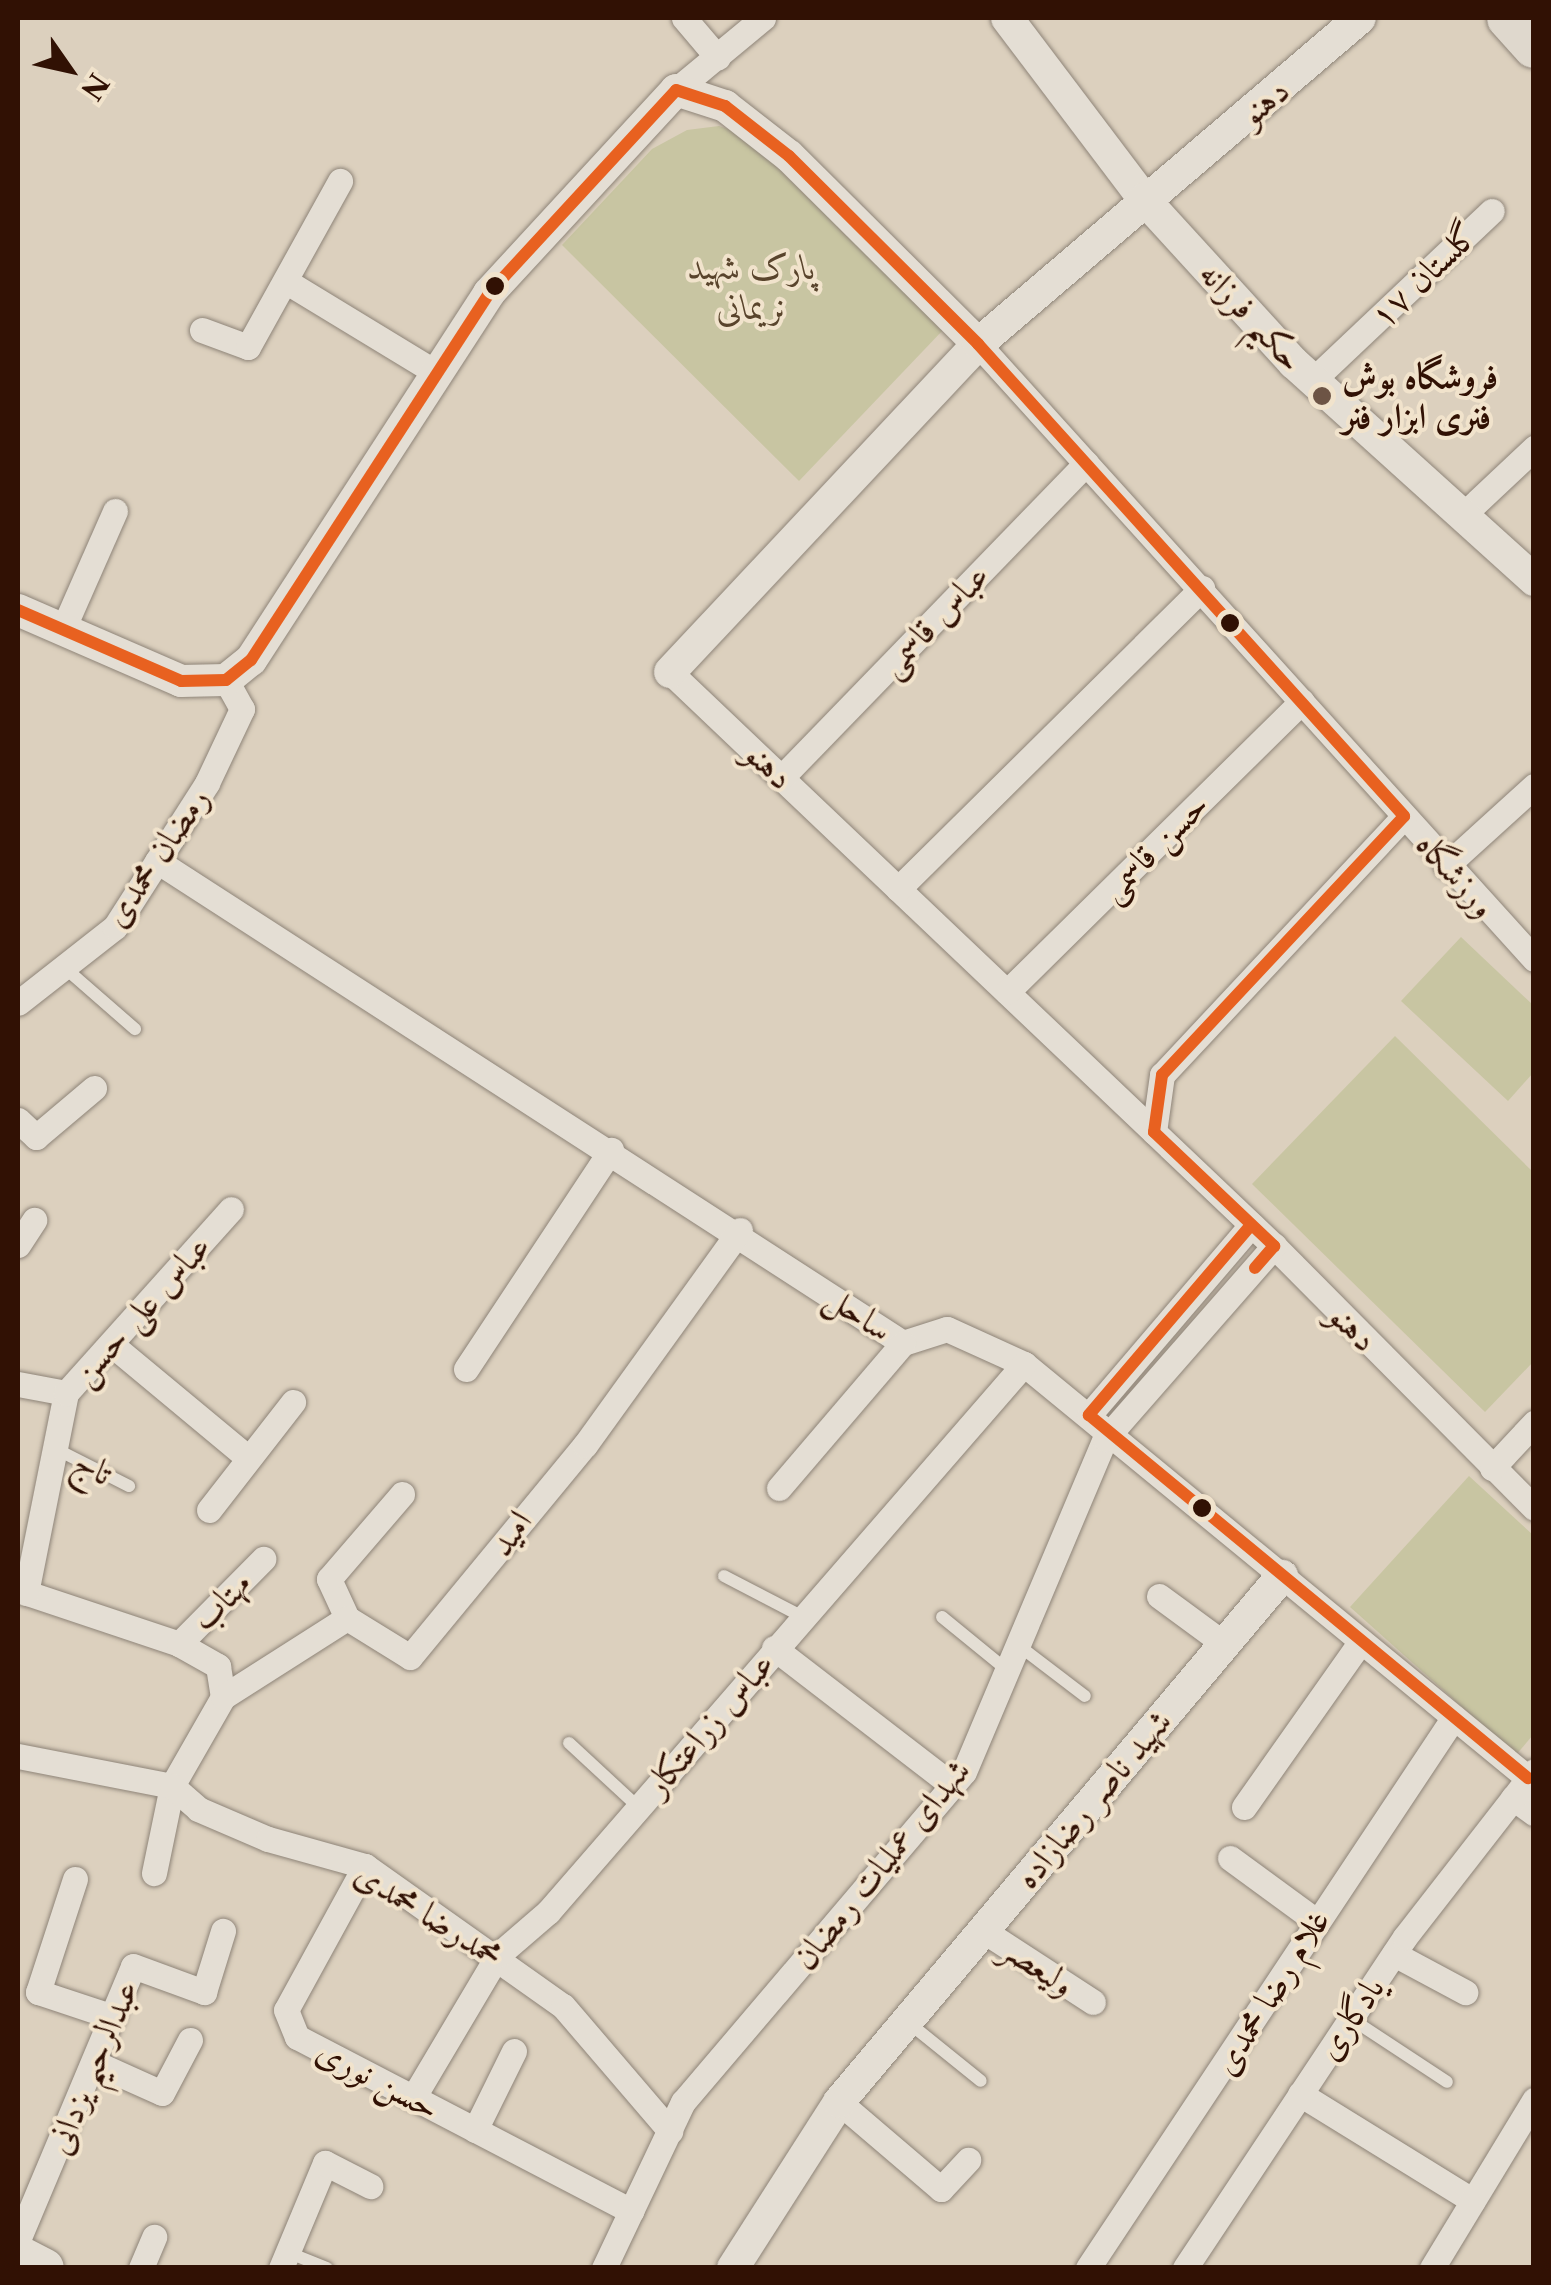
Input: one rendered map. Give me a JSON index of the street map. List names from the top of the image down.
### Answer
{
  "streets": {
    "street": [
      "دهنو",
      "گلستان ۱۷",
      "حکیم فرزانه",
      "عباس قاسمی",
      "حسن قاسمی",
      "رمضان محمدی",
      "ورزشگاه",
      "عباس علی حسن",
      "ساحل",
      "امید",
      "مهتاب",
      "عباس زراعتکار",
      "شهید ناصر رضازاده",
      "شهدای عملیات رمضان",
      "محمدرضا محمدی",
      "ولیعصر",
      "غلام رضا محمدی",
      "یادگاری",
      "عبدالرحیم یزدانی",
      "حسن نوری"
    ],
    "lane": ["تاج"]
  },
  "crossings": [
    ["دهنو", "حکیم فرزانه"],
    ["دهنو", "عباس قاسمی"],
    ["دهنو", "حسن قاسمی"],
    ["دهنو", "ورزشگاه"],
    ["دهنو", "شهدای عملیات رمضان"],
    ["گلستان ۱۷", "حکیم فرزانه"],
    ["عباس قاسمی", "ورزشگاه"],
    ["حسن قاسمی", "ورزشگاه"],
    ["رمضان محمدی", "ساحل"],
    ["عباس علی حسن", "تاج"],
    ["ساحل", "امید"],
    ["ساحل", "عباس زراعتکار"],
    ["ساحل", "شهید ناصر رضازاده"],
    ["ساحل", "شهدای عملیات رمضان"],
    ["ساحل", "غلام رضا محمدی"],
    ["ساحل", "یادگاری"],
    ["عباس زراعتکار", "محمدرضا محمدی"],
    ["عباس زراعتکار", "حسن نوری"],
    ["شهید ناصر رضازاده", "ولیعصر"],
    ["شهدای عملیات رمضان", "محمدرضا محمدی"],
    ["شهدای عملیات رمضان", "حسن نوری"],
    ["محمدرضا محمدی", "حسن نوری"]
  ],
  "parks": ["پارک شهید نریمانی"],
  "places": ["فروشگاه بوش فنری ابزار فنر"],
  "north": "bottom right"
}
